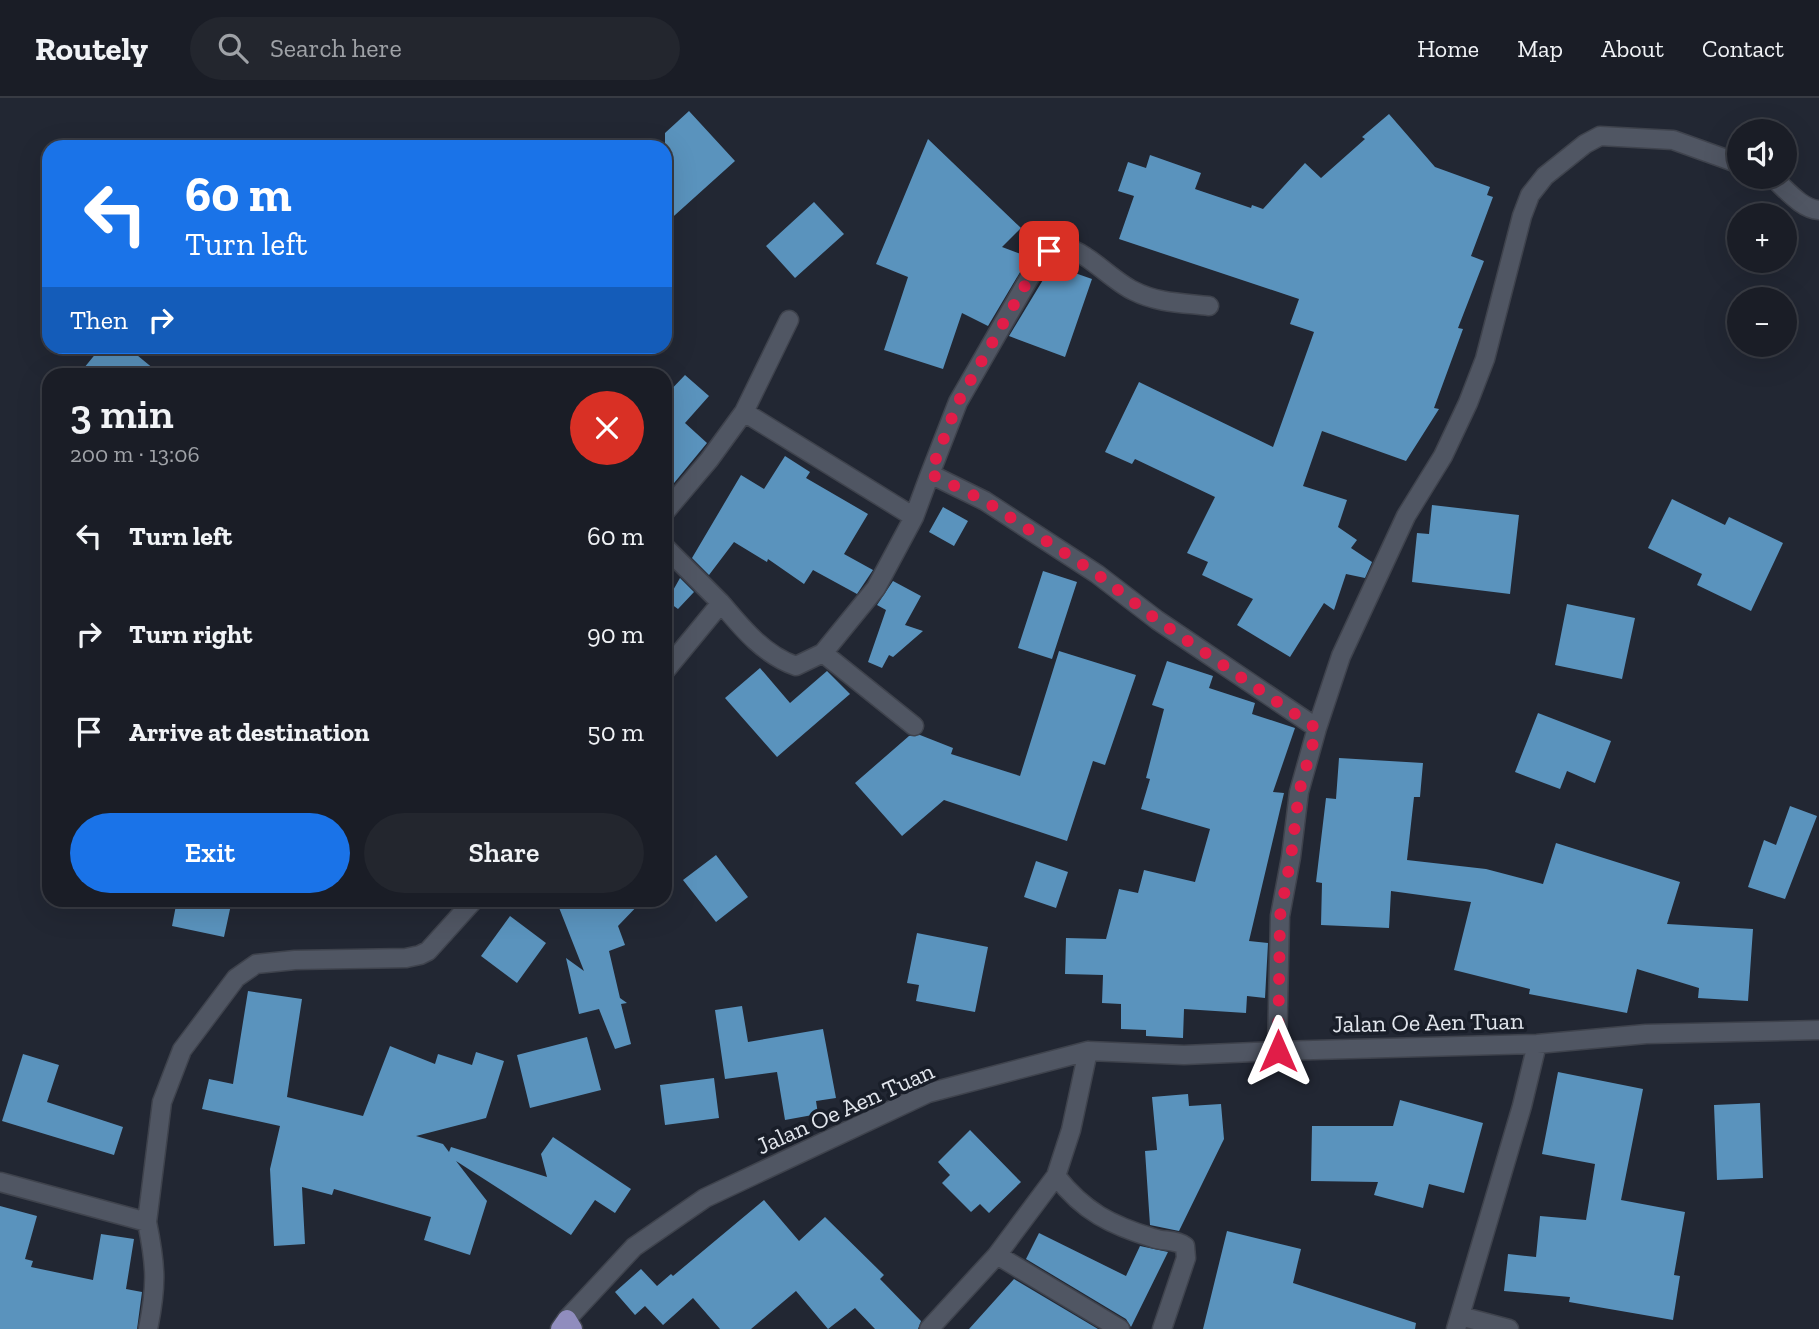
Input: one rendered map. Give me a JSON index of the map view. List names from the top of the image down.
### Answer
{
  "streets": {
    "street": ["Jalan Oe Aen Tuan"]
  },
  "page": {
    "header": "Routely",
    "search": "Search here",
    "nav": [
      "Home",
      "Map",
      "About",
      "Contact"
    ],
    "map_buttons": ["+", "−"],
    "turn": ["60 m", "Turn left"],
    "then": "Then",
    "heading": ["3 min", "200 m · 13:06"],
    "list": [
      {
        "name": "Turn left",
        "value": "60 m"
      },
      {
        "name": "Turn right",
        "value": "90 m"
      },
      {
        "name": "Arrive at destination",
        "value": "50 m"
      }
    ],
    "buttons": ["Exit", "Share"]
  }
}
